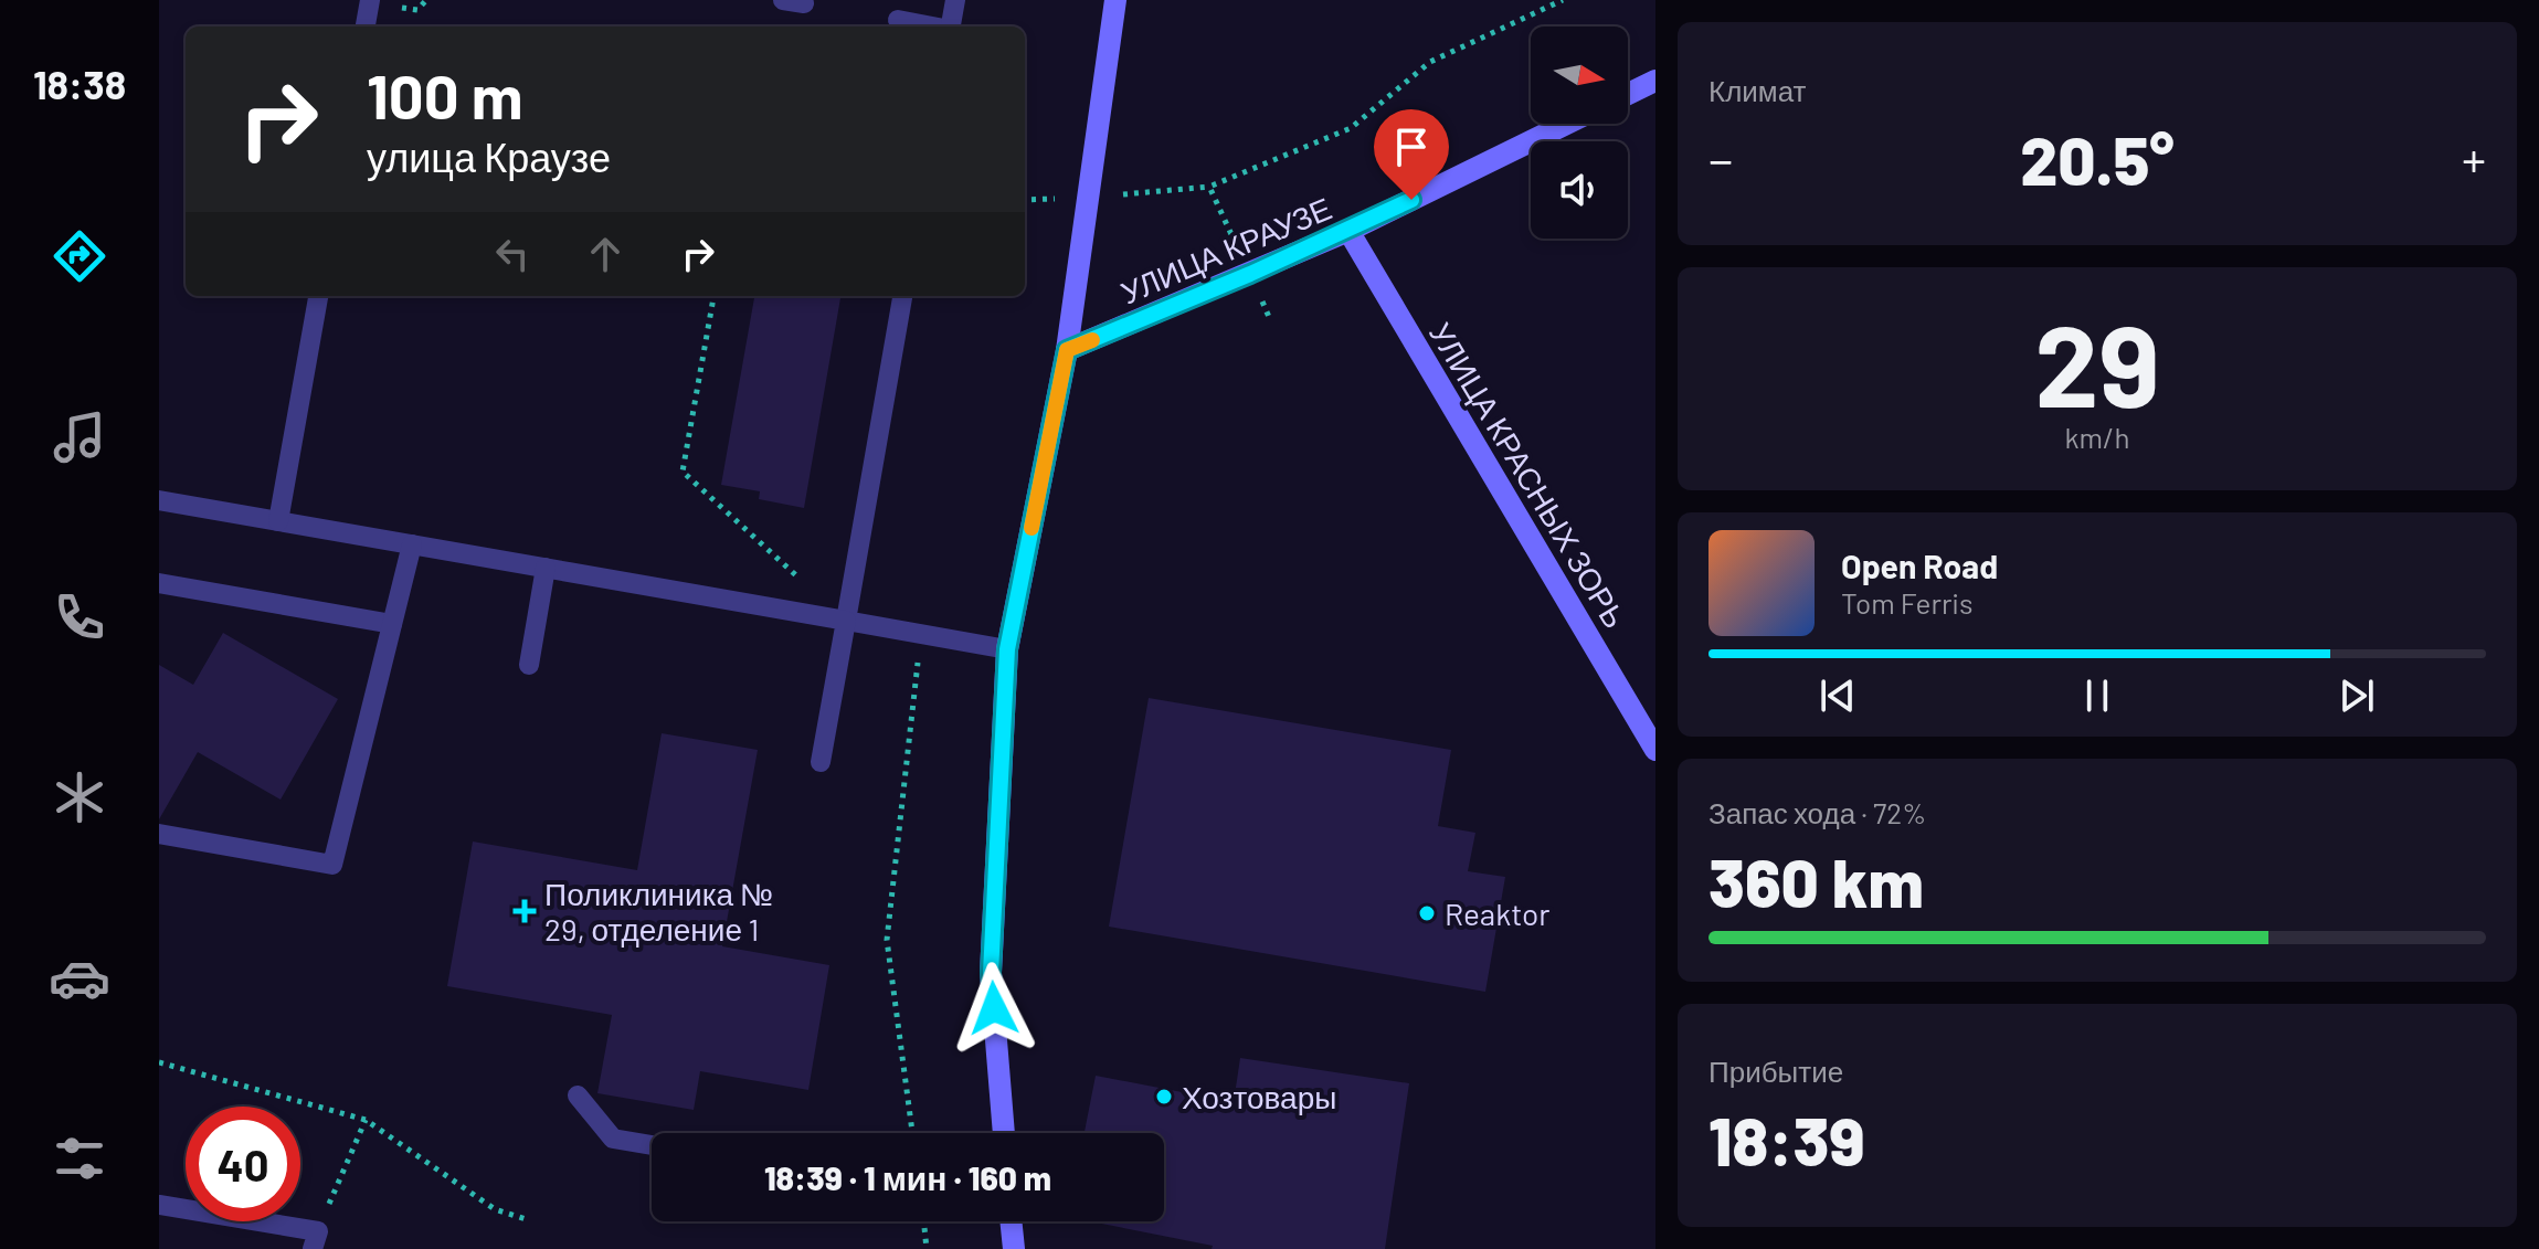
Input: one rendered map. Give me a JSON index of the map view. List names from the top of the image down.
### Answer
{
  "streets": {
    "main road": ["УЛИЦА КРАУЗЕ", "УЛИЦА КРАСНЫХ ЗОРЬ"]
  },
  "crossings": [
    ["УЛИЦА КРАУЗЕ", "УЛИЦА КРАСНЫХ ЗОРЬ"]
  ],
  "places": {
    "health": ["Поликлиника № 29, отделение 1"],
    "other": ["Reaktor", "Хозтовары"]
  },
  "north": "right",
  "page": {
    "tabs": "18:38",
    "tile": [
      "Климат",
      ["29", "km/h"],
      ["Запас хода · 72%", "360 km"],
      ["Прибытие", "18:39"]
    ],
    "turn": ["100 m", "улица Краузе"],
    "heat": ["−", "20.5°", "+"],
    "song": ["Open Road", "Tom Ferris"],
    "limit": "40",
    "trip": "18:39 · 1 мин · 160 m"
  }
}
